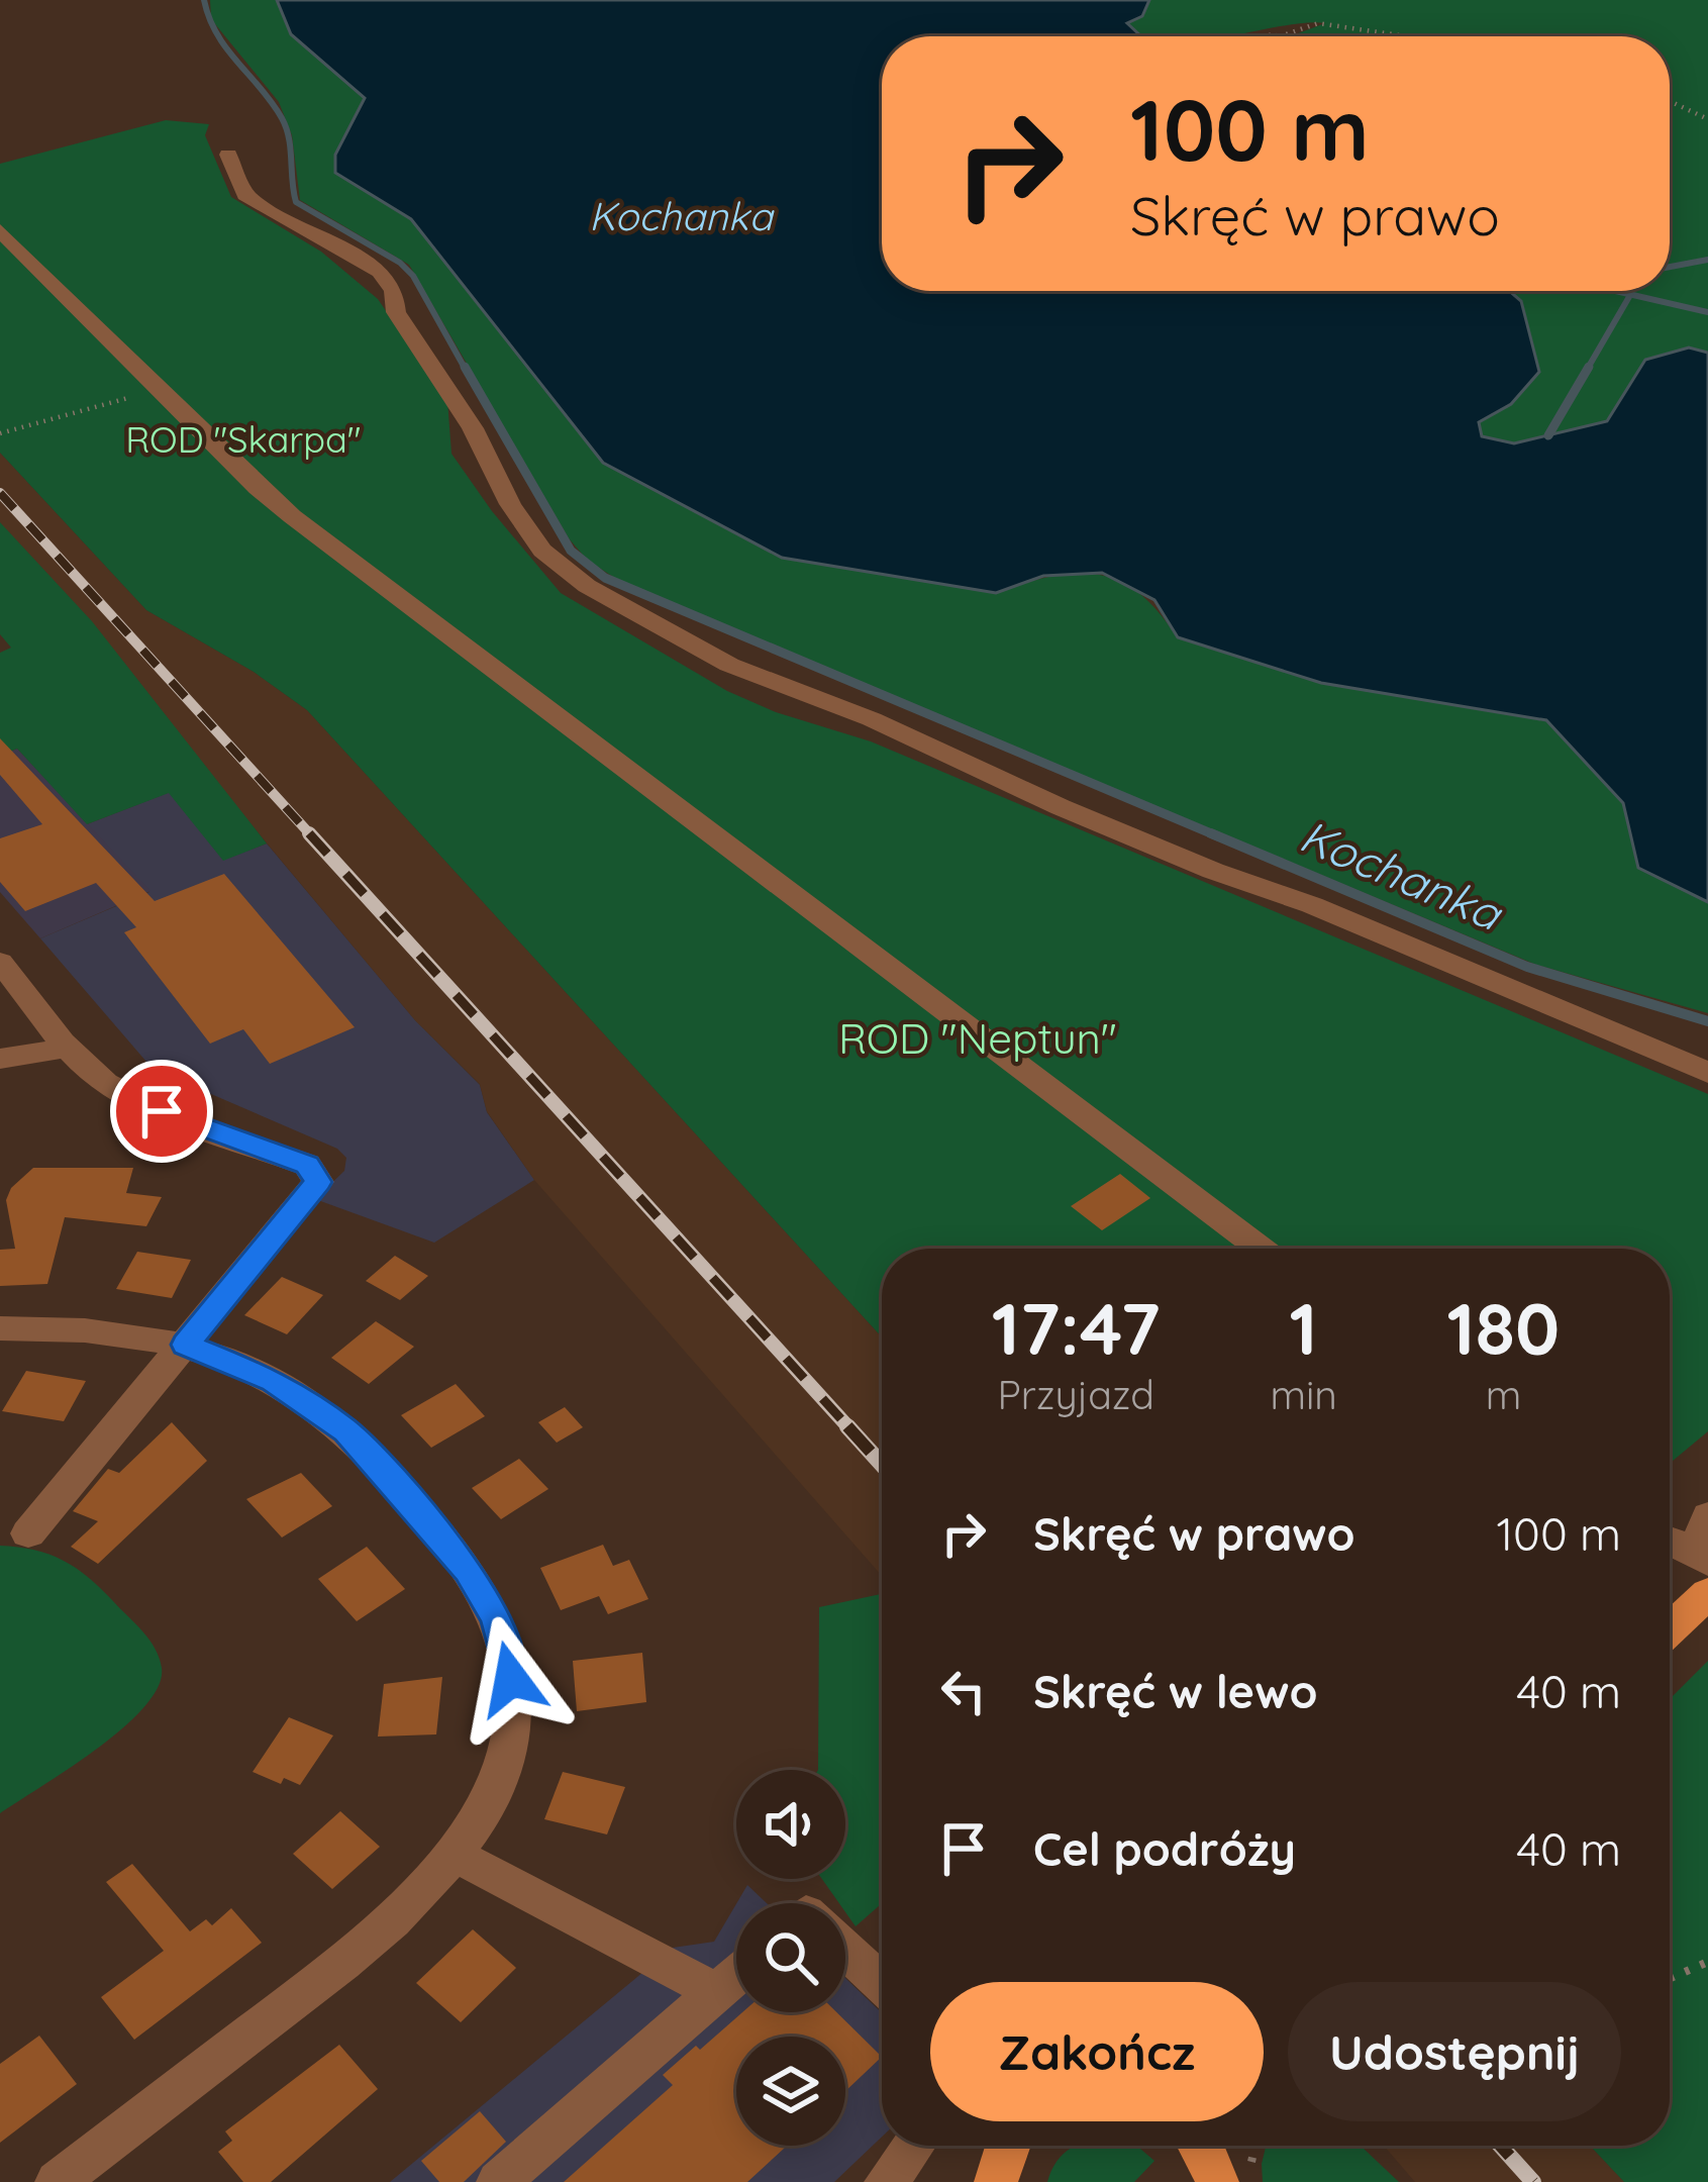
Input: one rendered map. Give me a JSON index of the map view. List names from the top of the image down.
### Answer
{
  "water": ["Kochanka"],
  "parks": ["ROD \"Skarpa\"", "ROD \"Neptun\""],
  "page": {
    "turn": ["100 m", "Skręć w prawo"],
    "eta": [
      "17:47",
      "Przyjazd",
      "1",
      "min",
      "180",
      "m"
    ],
    "list": [
      {
        "name": "Skręć w prawo",
        "value": "100 m"
      },
      {
        "name": "Skręć w lewo",
        "value": "40 m"
      },
      {
        "name": "Cel podróży",
        "value": "40 m"
      }
    ],
    "buttons": ["Zakończ", "Udostępnij"]
  }
}
